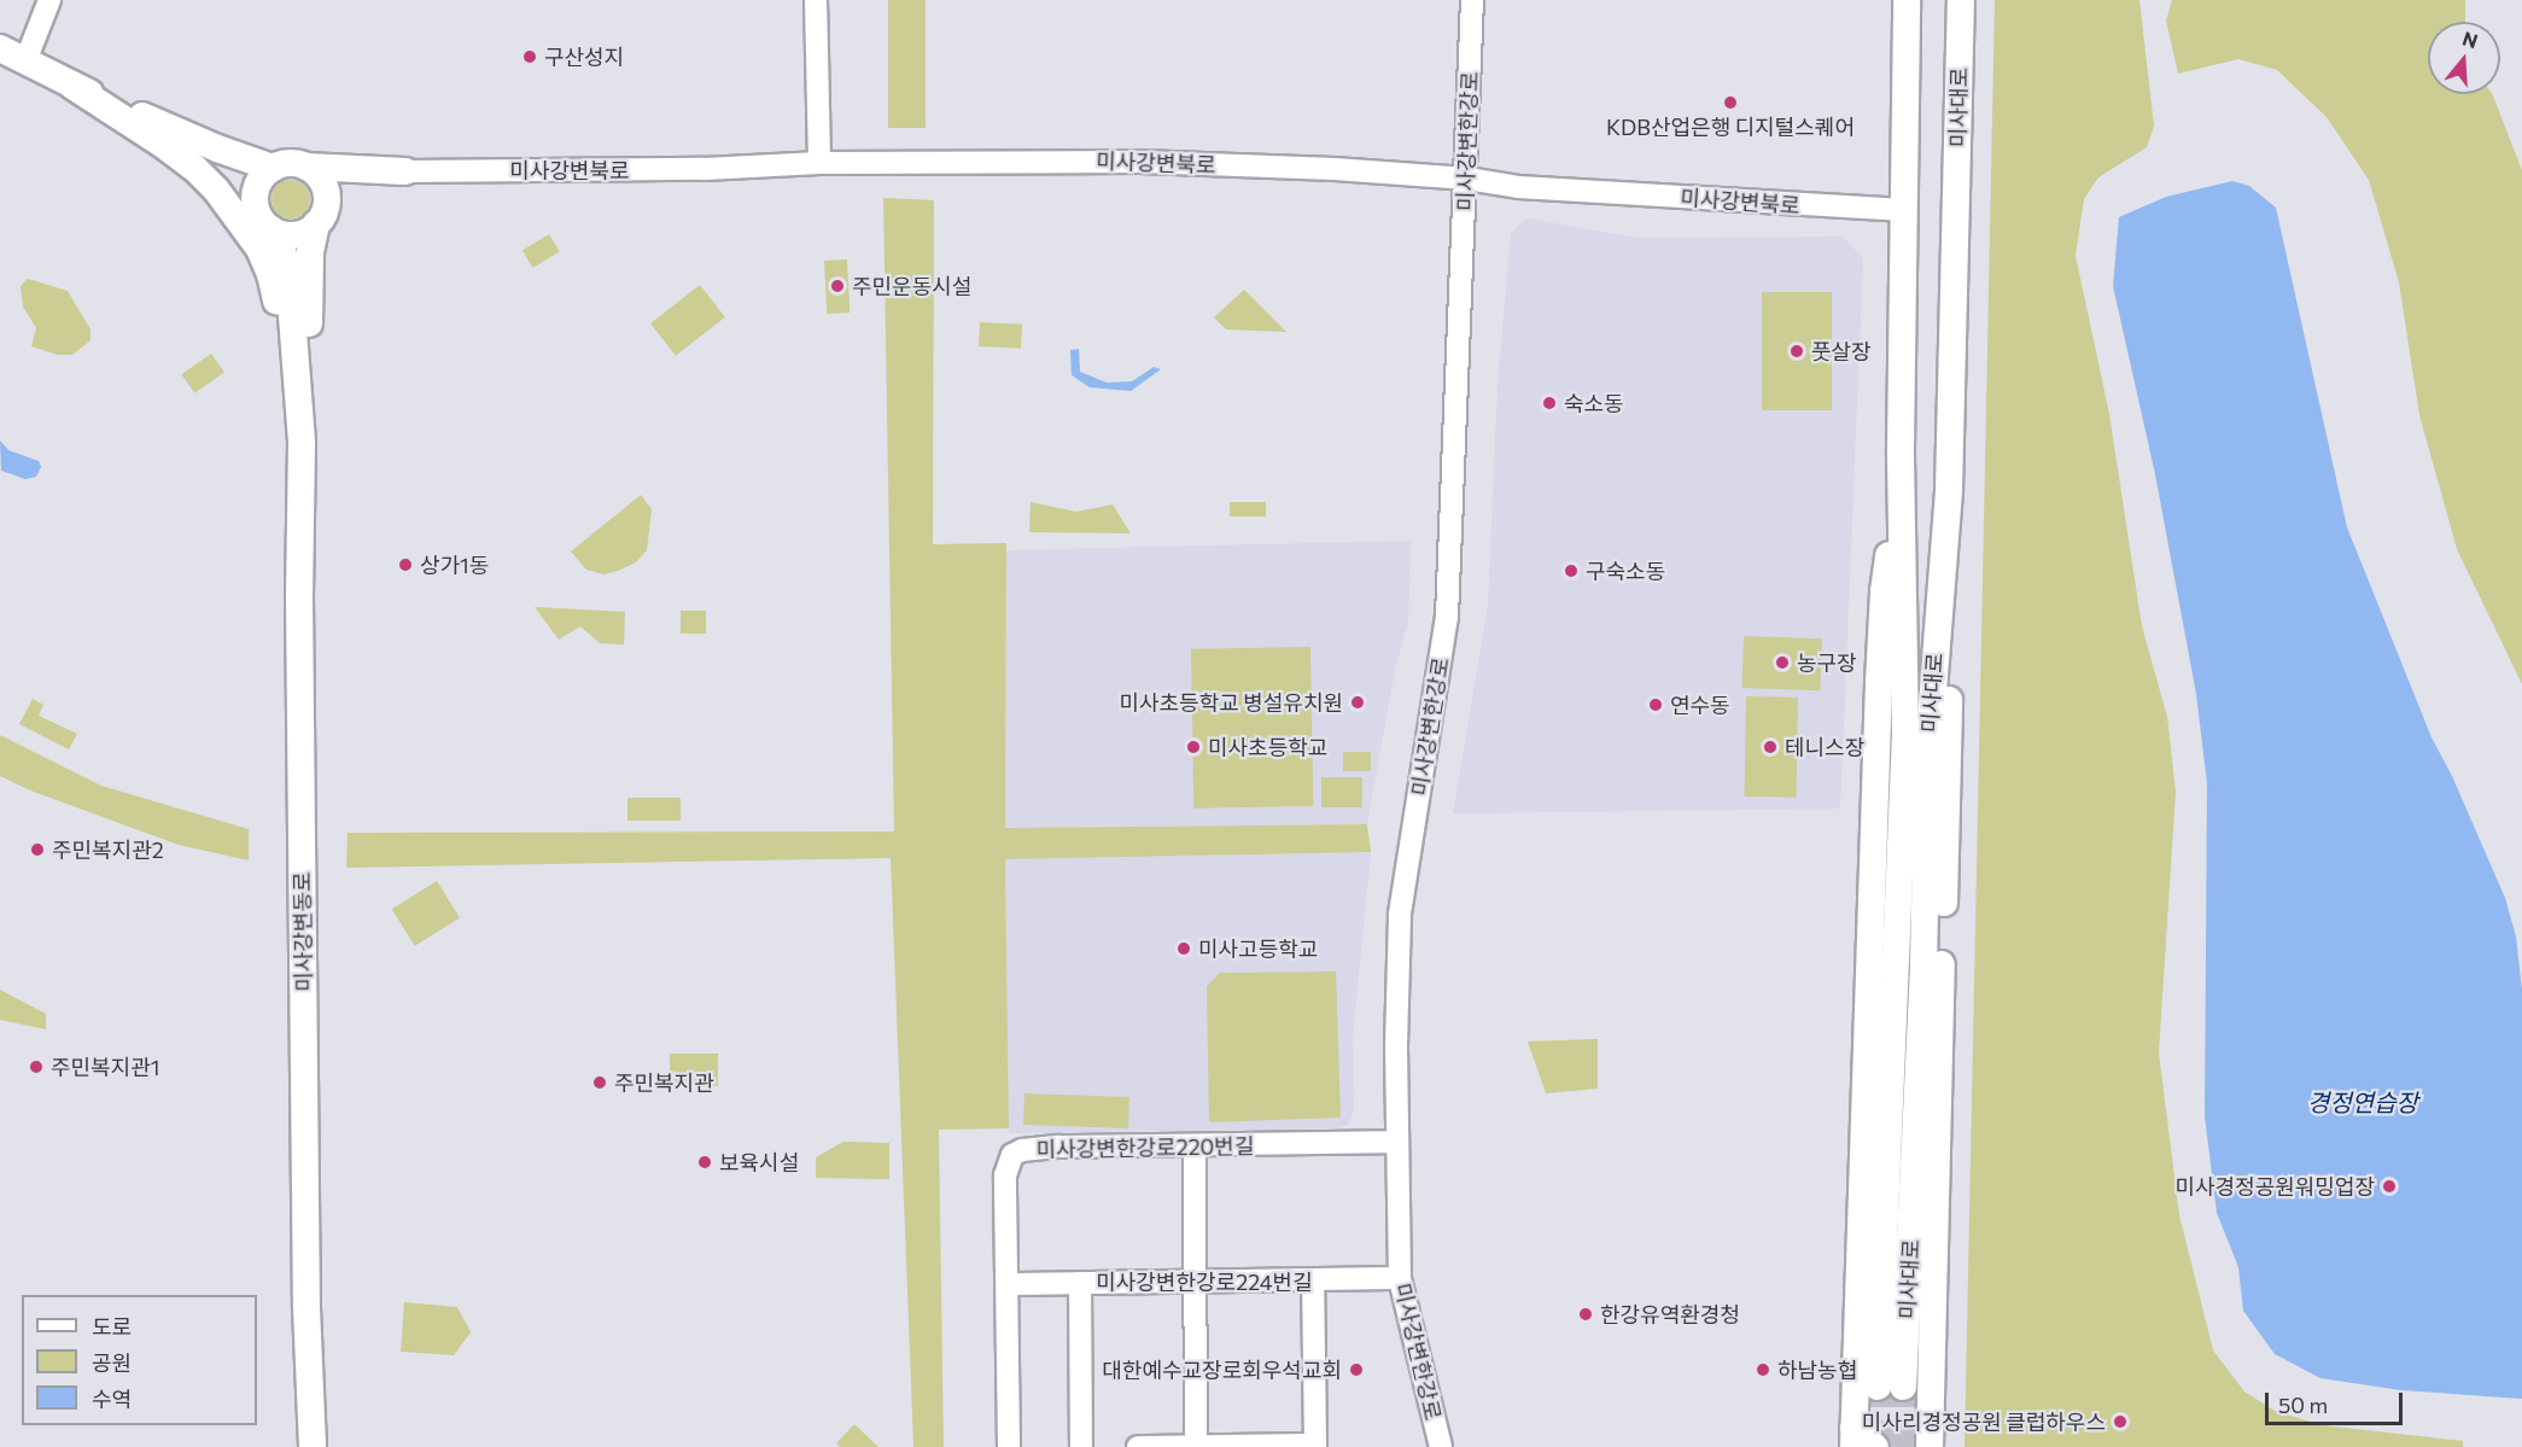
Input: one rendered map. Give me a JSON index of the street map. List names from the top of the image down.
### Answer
{
  "streets": {
    "main road": ["미사대로", "미사강변동로"],
    "street": [
      "미사강변한강로",
      "미사강변북로",
      "미사강변한강로220번길",
      "미사강변한강로224번길"
    ]
  },
  "crossings": [
    ["미사대로", "미사강변북로"],
    ["미사강변한강로", "미사강변북로"],
    ["미사강변한강로", "미사강변한강로220번길"],
    ["미사강변한강로", "미사강변한강로224번길"],
    ["미사강변한강로220번길", "미사강변한강로224번길"]
  ],
  "water": ["경정연습장"],
  "places": [
    "구산성지",
    "KDB산업은행 디지털스퀘어",
    "주민운동시설",
    "풋살장",
    "숙소동",
    "상가1동",
    "구숙소동",
    "농구장",
    "미사초등학교 병설유치원",
    "연수동",
    "미사초등학교",
    "테니스장",
    "주민복지관2",
    "미사고등학교",
    "주민복지관1",
    "주민복지관",
    "보육시설",
    "미사경정공원워밍업장",
    "한강유역환경청",
    "대한예수교장로회우석교회",
    "하남농협",
    "미사리경정공원 클럽하우스"
  ],
  "legend": ["도로", "공원", "수역"],
  "scale_bar": "50 m",
  "north": "top"
}
